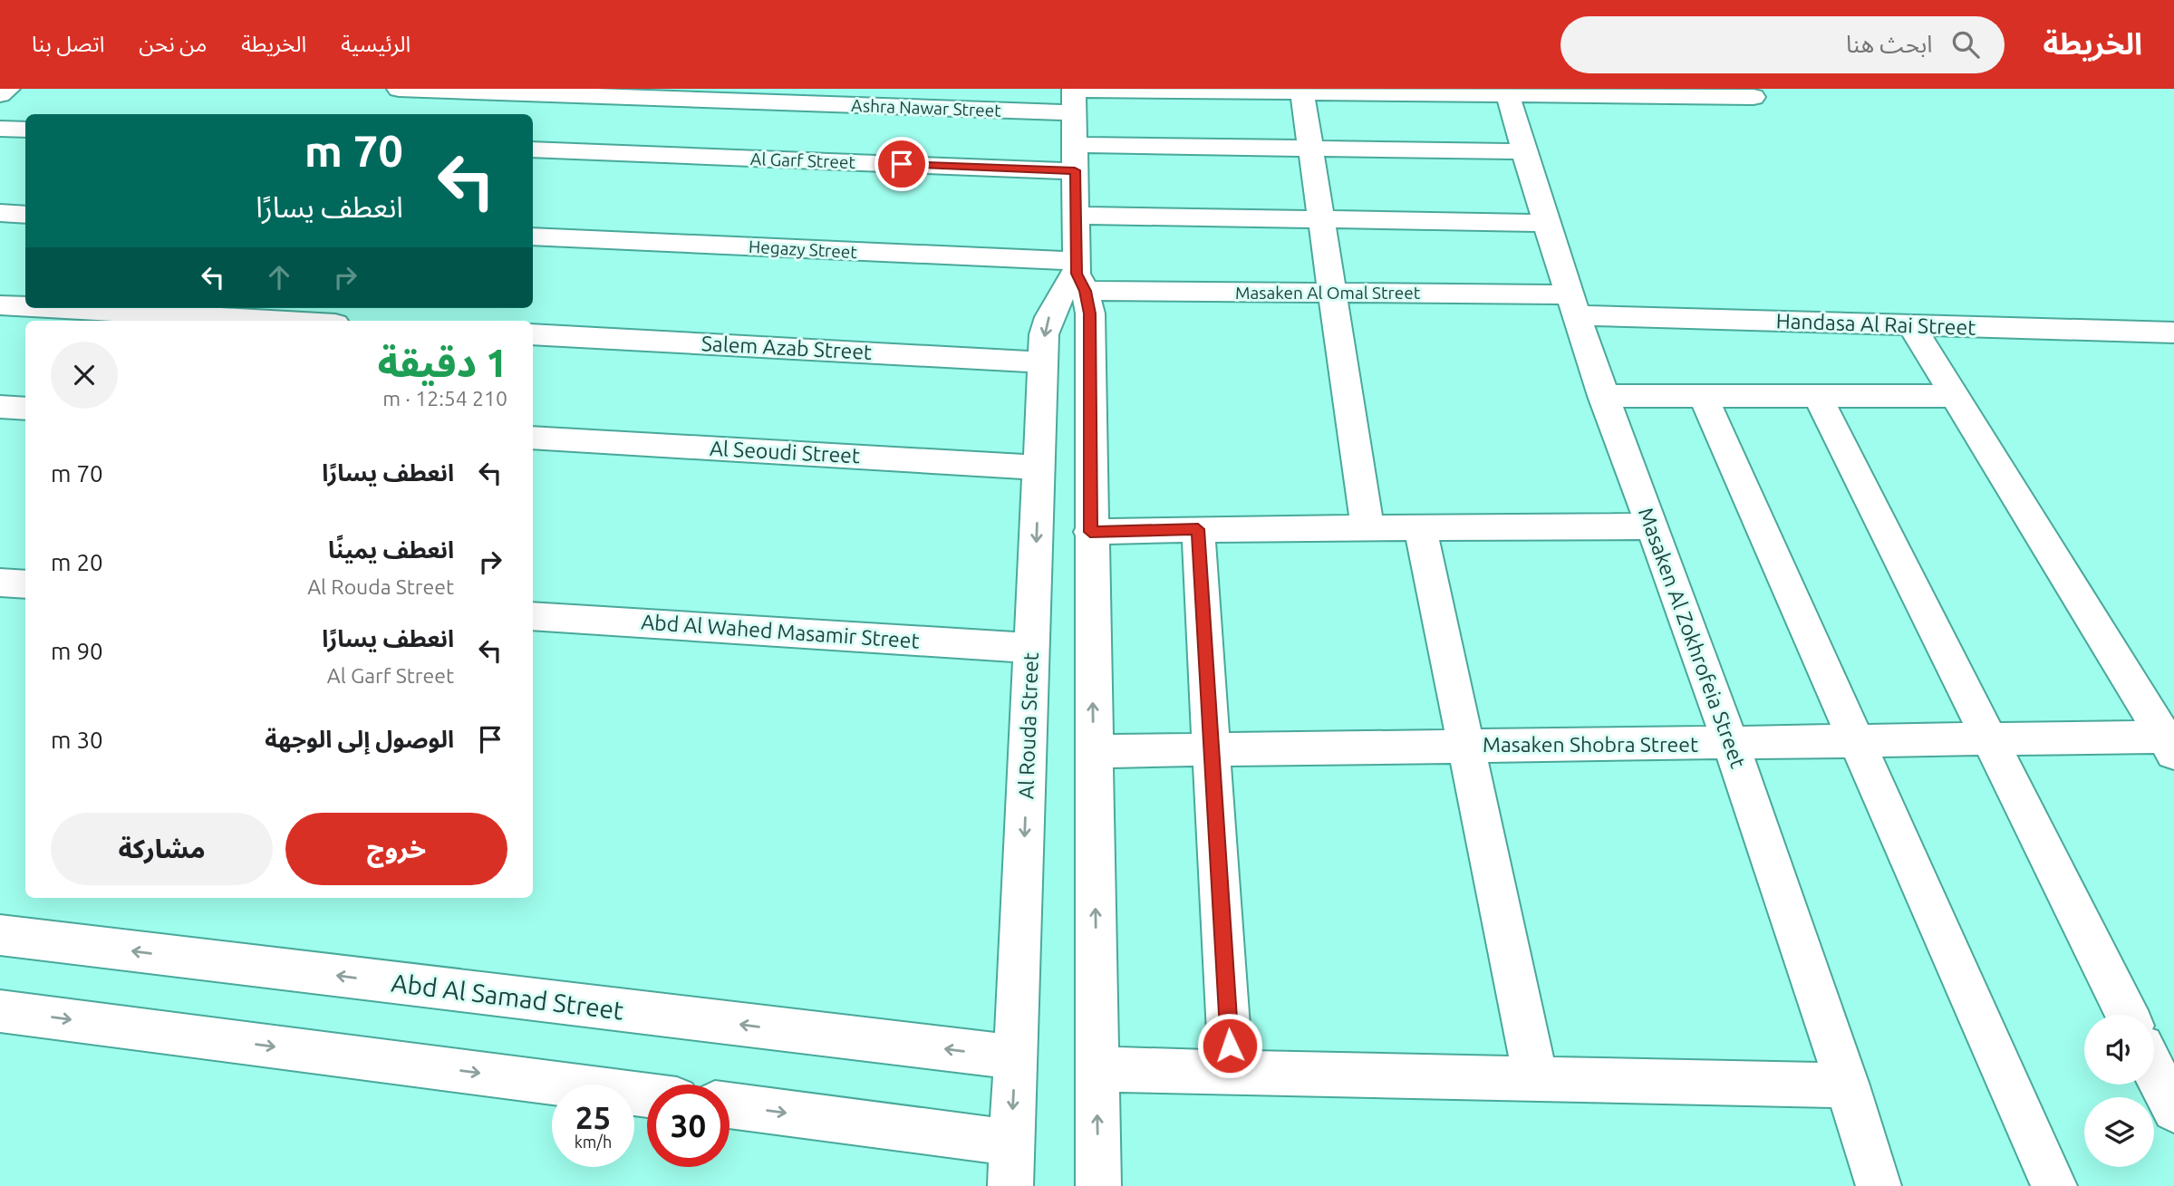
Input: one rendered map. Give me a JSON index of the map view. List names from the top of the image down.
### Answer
{
  "streets": {
    "street": [
      "Ashra Nawar Street",
      "Al Garf Street",
      "Hegazy Street",
      "Masaken Al Omal Street",
      "Handasa Al Rai Street",
      "Salem Azab Street",
      "Al Seoudi Street",
      "Abd Al Wahed Masamir Street",
      "Masaken Al Zokhrofeia Street",
      "Al Rouda Street",
      "Masaken Shobra Street",
      "Abd Al Samad Street"
    ]
  },
  "crossings": [
    ["Ashra Nawar Street", "Masaken Al Zokhrofeia Street"],
    ["Hegazy Street", "Masaken Al Omal Street"],
    ["Hegazy Street", "Al Rouda Street"],
    ["Masaken Al Omal Street", "Handasa Al Rai Street"],
    ["Masaken Al Omal Street", "Masaken Al Zokhrofeia Street"],
    ["Masaken Al Omal Street", "Al Rouda Street"],
    ["Handasa Al Rai Street", "Masaken Al Zokhrofeia Street"],
    ["Salem Azab Street", "Al Rouda Street"],
    ["Al Seoudi Street", "Al Rouda Street"],
    ["Abd Al Wahed Masamir Street", "Al Rouda Street"],
    ["Masaken Al Zokhrofeia Street", "Masaken Shobra Street"],
    ["Al Rouda Street", "Abd Al Samad Street"]
  ],
  "page": {
    "header": "الخريطة",
    "search": "ابحث هنا",
    "nav": [
      "الرئيسية",
      "الخريطة",
      "من نحن",
      "اتصل بنا"
    ],
    "turn": ["70 m", "انعطف يسارًا"],
    "heading": ["1 دقيقة", "210 m · 12:54"],
    "list": [
      {
        "name": "انعطف يسارًا",
        "value": "70 m"
      },
      {
        "name": "انعطف يمينًا",
        "note": "Al Rouda Street",
        "value": "20 m"
      },
      {
        "name": "انعطف يسارًا",
        "note": "Al Garf Street",
        "value": "90 m"
      },
      {
        "name": "الوصول إلى الوجهة",
        "value": "30 m"
      }
    ],
    "buttons": ["خروج", "مشاركة"],
    "speed": "25 km/h",
    "limit": "30"
  }
}
